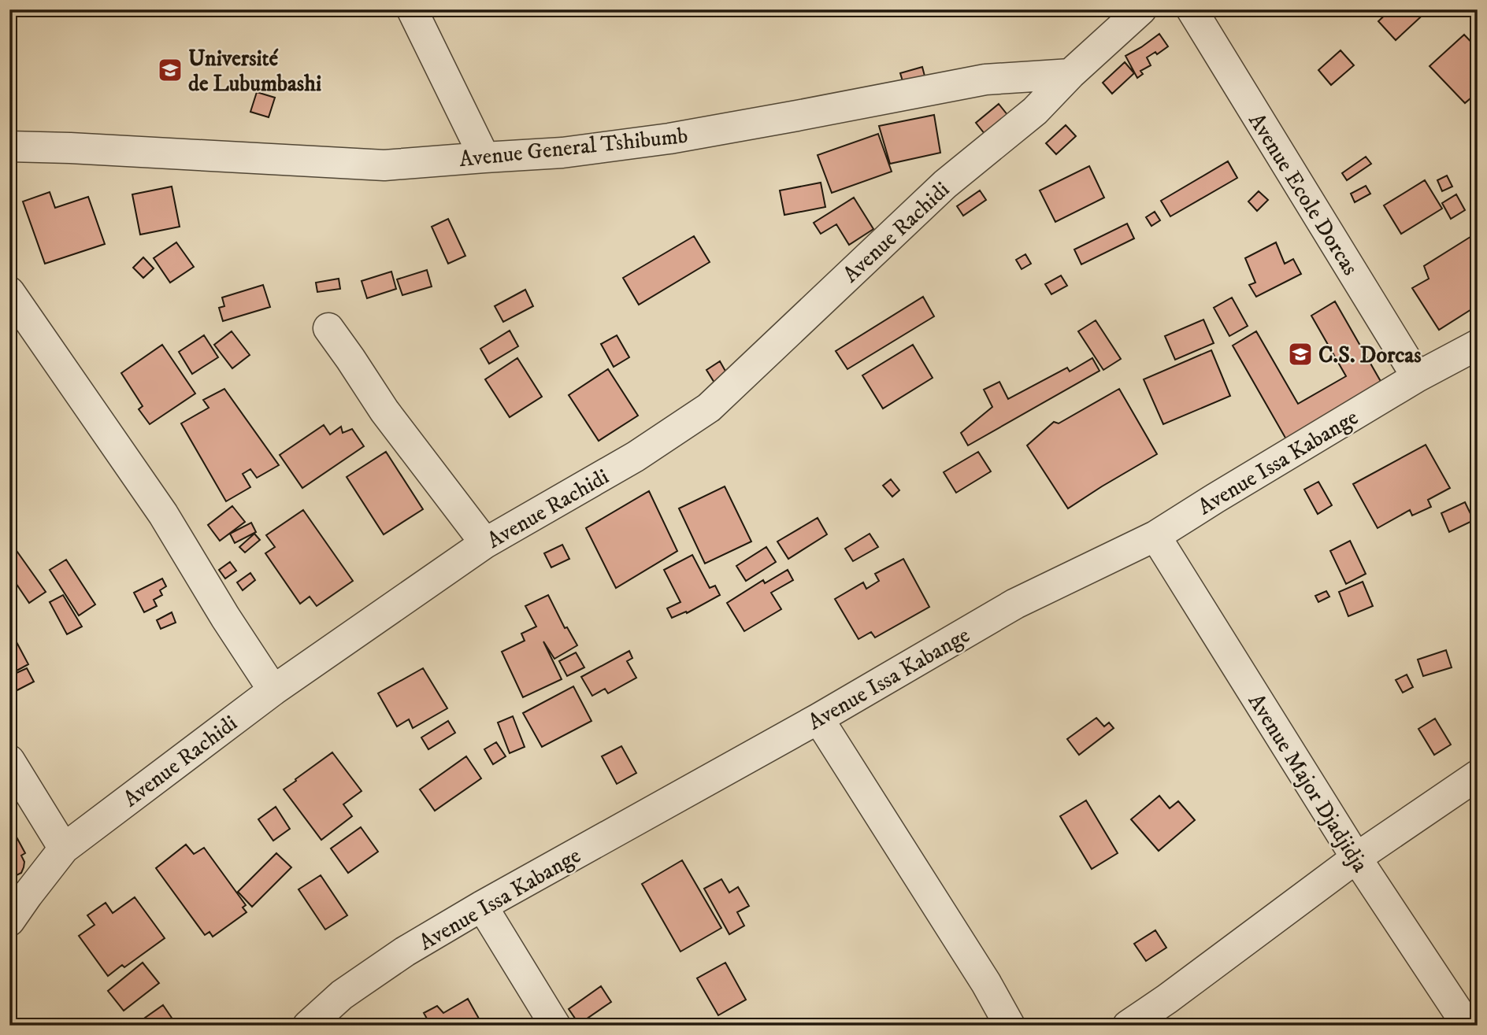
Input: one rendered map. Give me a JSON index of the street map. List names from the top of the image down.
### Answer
{
  "streets": {
    "street": [
      "Avenue General Tshibumb",
      "Avenue Ecole Dorcas",
      "Avenue Rachidi",
      "Avenue Issa Kabange",
      "Avenue Major Djadjidja"
    ]
  },
  "crossings": [
    ["Avenue General Tshibumb", "Avenue Rachidi"],
    ["Avenue Ecole Dorcas", "Avenue Issa Kabange"],
    ["Avenue Issa Kabange", "Avenue Major Djadjidja"]
  ],
  "places": {
    "school or university": ["Université de Lubumbashi", "C.S. Dorcas"]
  }
}
